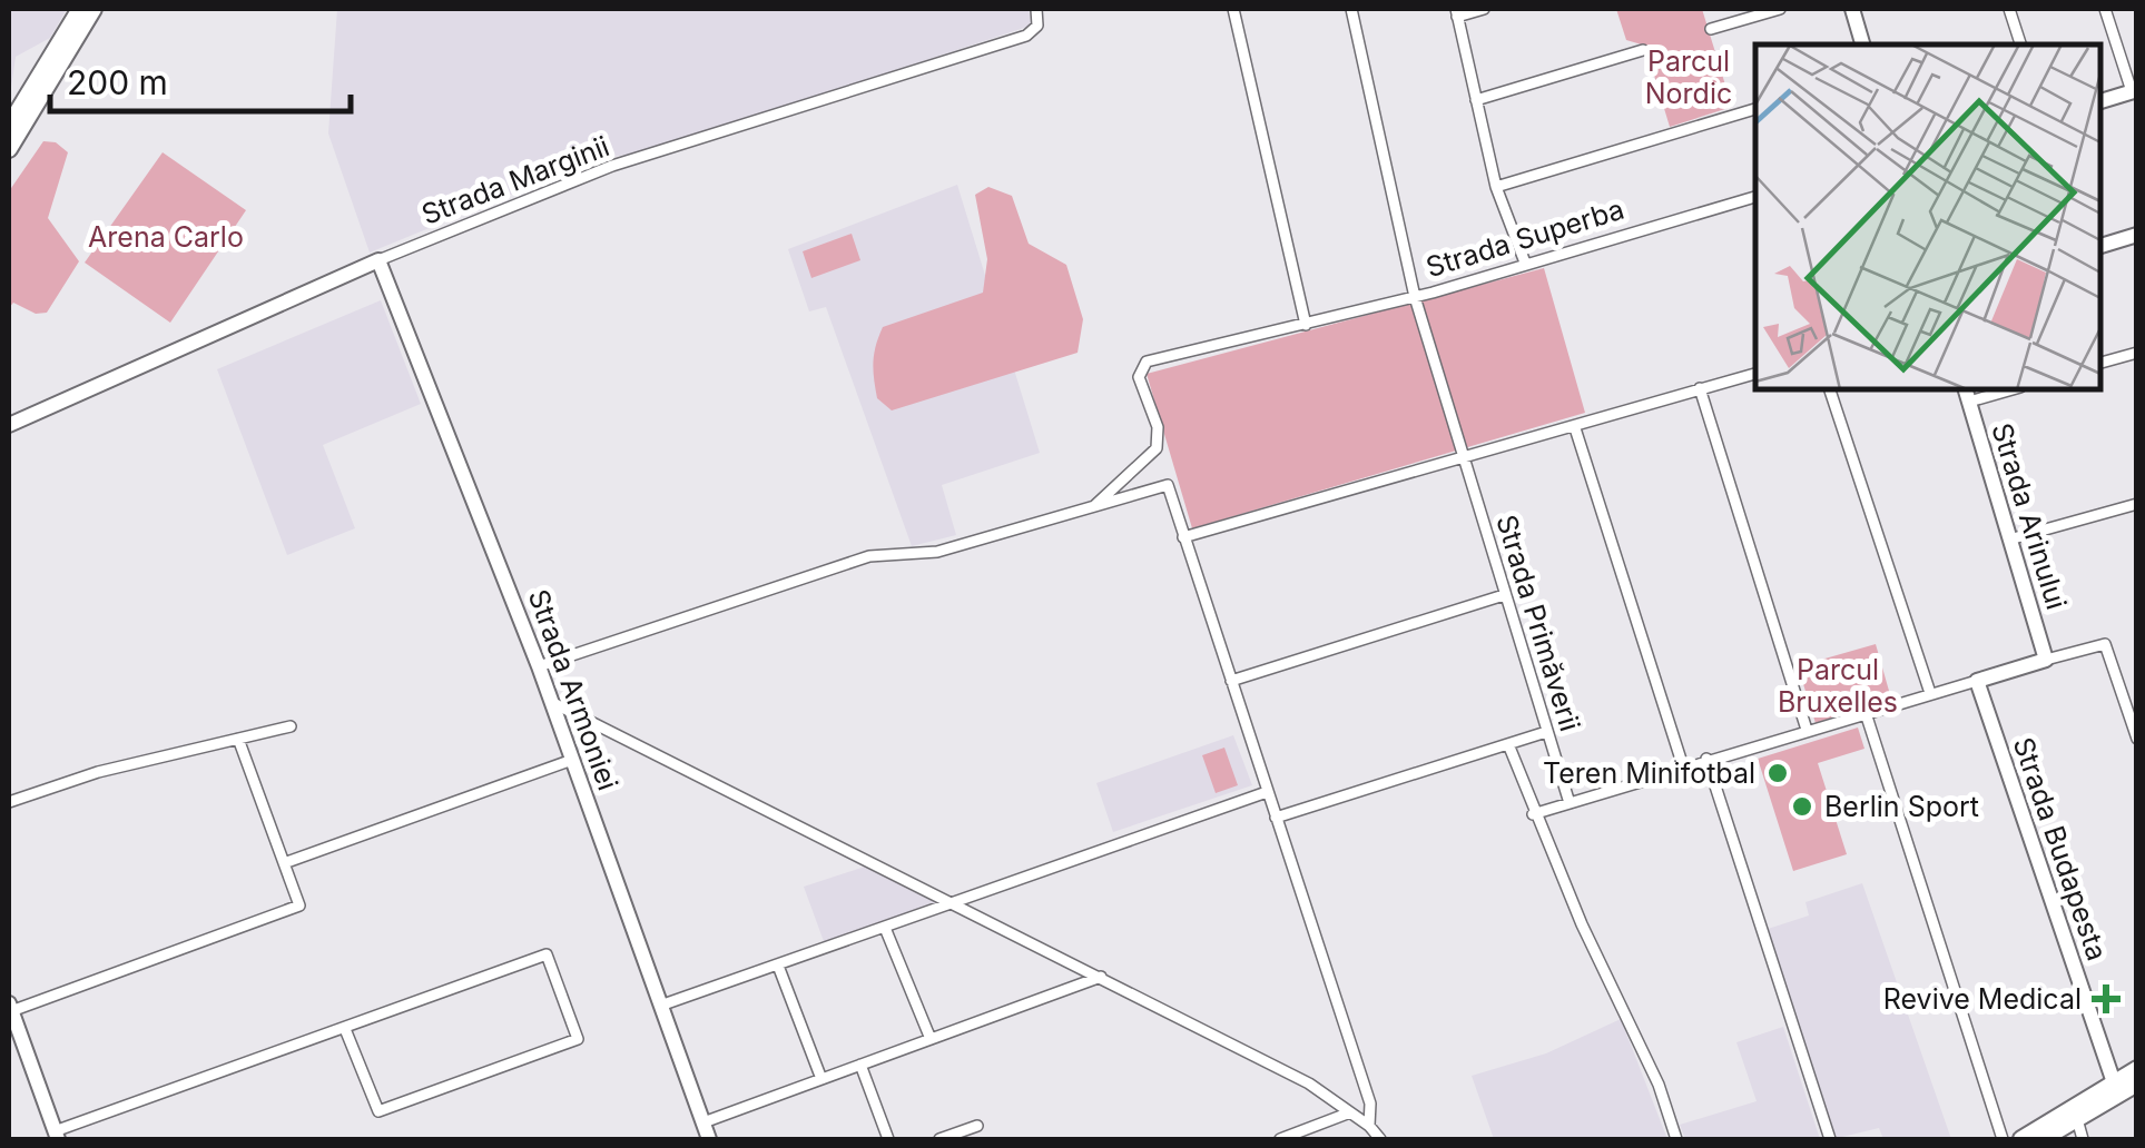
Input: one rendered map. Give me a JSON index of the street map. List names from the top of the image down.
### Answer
{
  "streets": {
    "street": [
      "Strada Marginii",
      "Strada Superba",
      "Strada Arinului",
      "Strada Primăverii",
      "Strada Armoniei",
      "Strada Budapesta"
    ]
  },
  "crossings": [
    ["Strada Marginii", "Strada Armoniei"],
    ["Strada Superba", "Strada Primăverii"]
  ],
  "parks": ["Parcul Nordic", "Arena Carlo", "Parcul Bruxelles"],
  "places": {
    "other": ["Teren Minifotbal", "Berlin Sport"],
    "health": ["Revive Medical"]
  },
  "scale_bar": "200 m"
}
